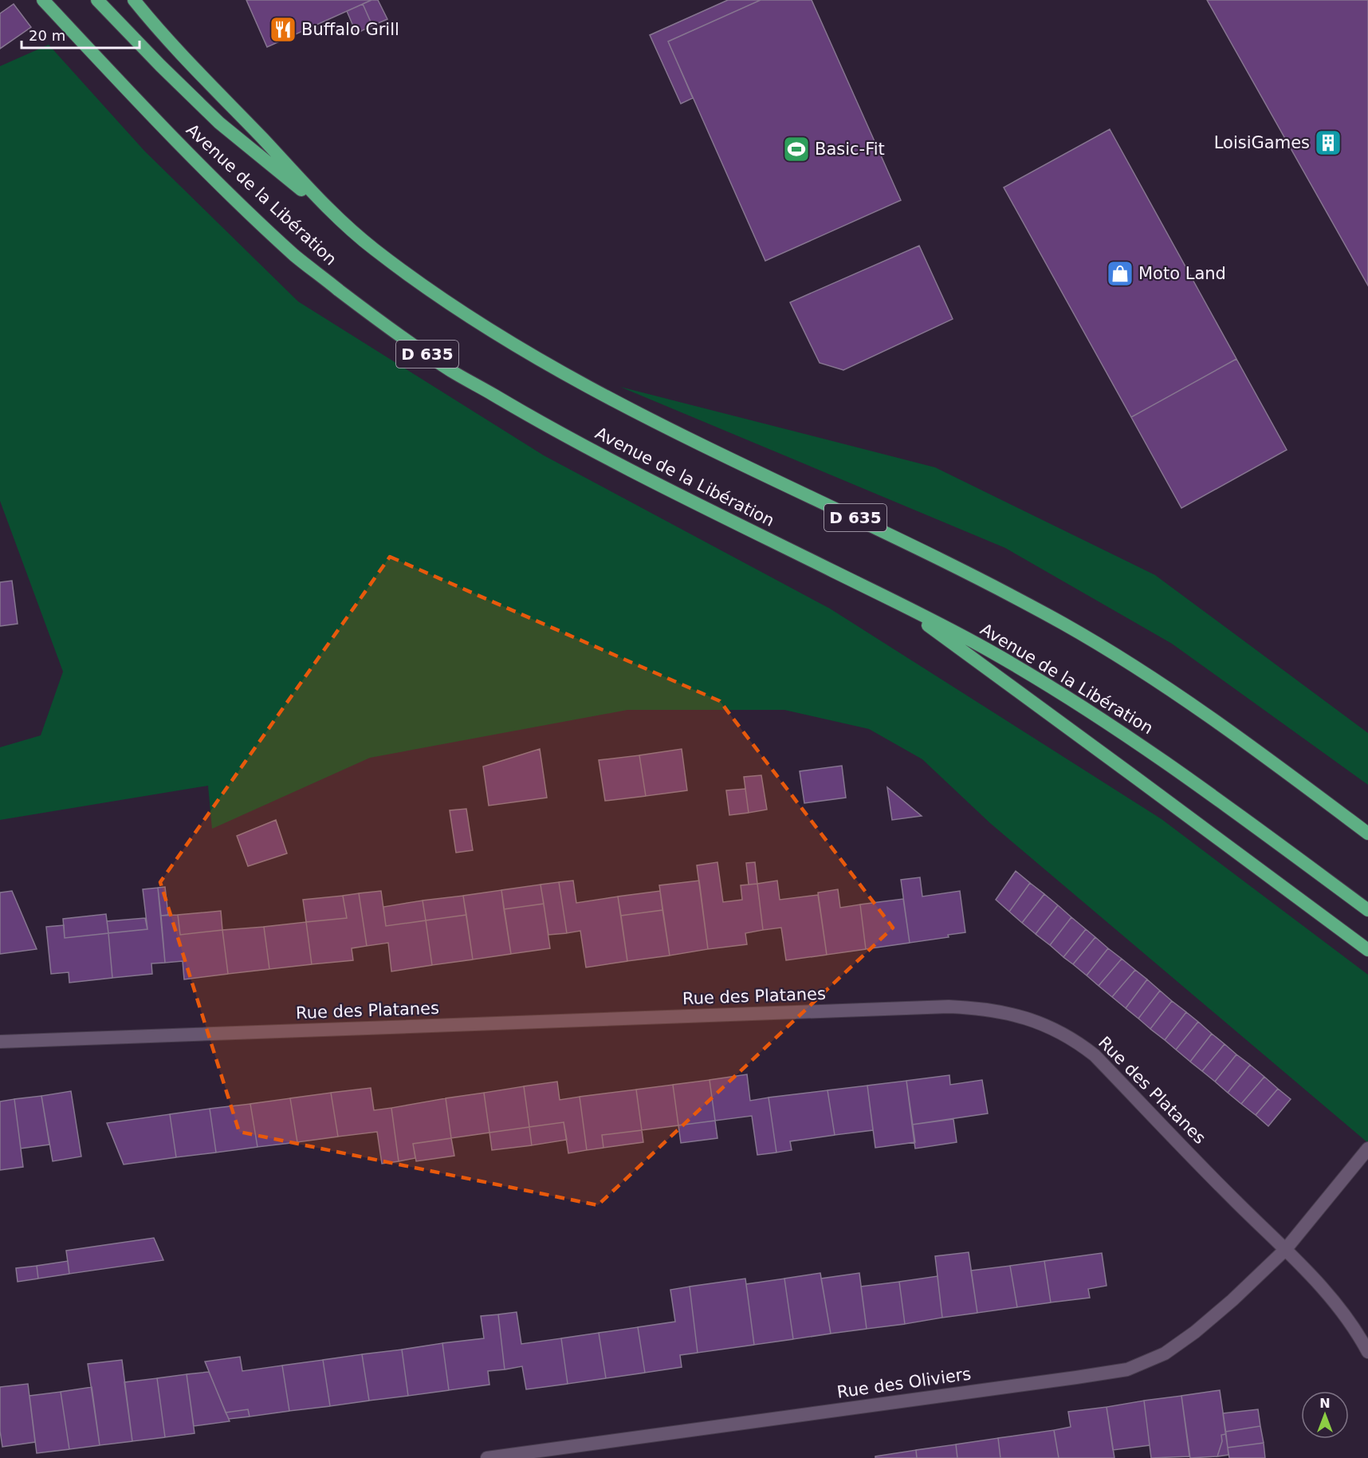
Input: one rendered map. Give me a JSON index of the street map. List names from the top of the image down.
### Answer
{
  "streets": {
    "highway": ["Avenue de la Libération", "D 635"],
    "street": ["Rue des Platanes", "Rue des Oliviers"]
  },
  "crossings": [
    ["Rue des Platanes", "Rue des Oliviers"]
  ],
  "places": {
    "restaurant": ["Buffalo Grill"],
    "building": ["LoisiGames"],
    "sports": ["Basic-Fit"],
    "shop": ["Moto Land"]
  },
  "scale_bar": "20 m",
  "north": "top"
}
